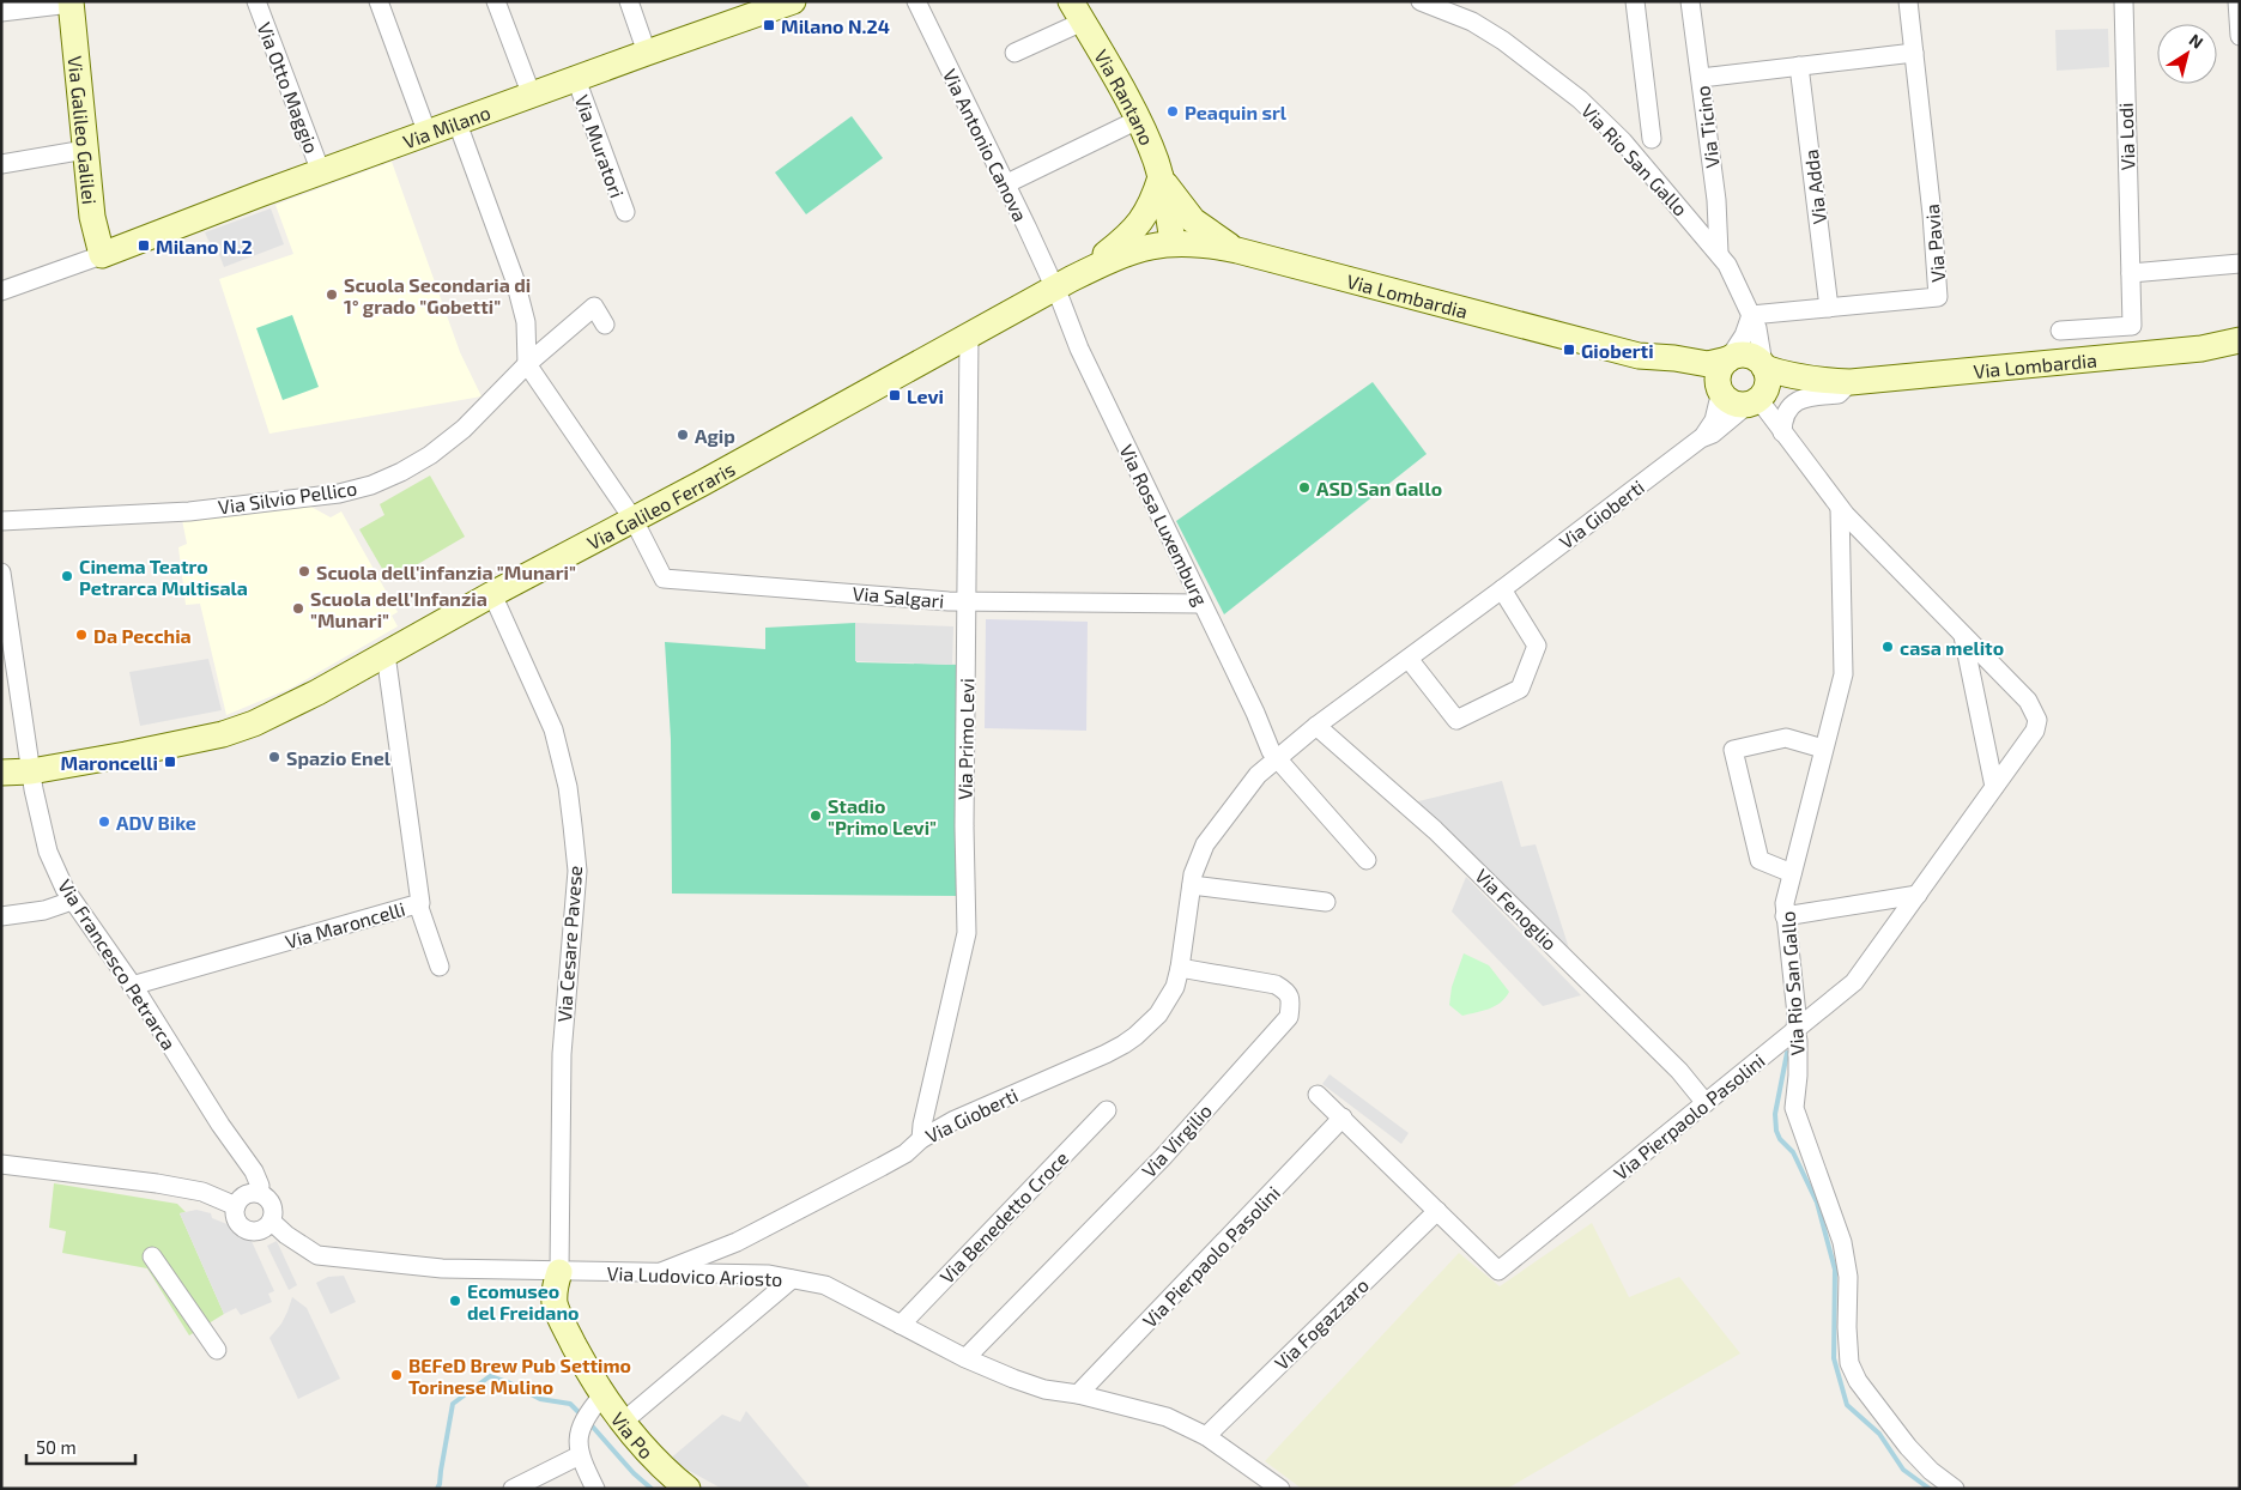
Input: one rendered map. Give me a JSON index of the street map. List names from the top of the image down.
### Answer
{
  "streets": {
    "main road": [
      "Via Rantano",
      "Via Milano",
      "Via Galileo Galilei",
      "Via Lombardia",
      "Via Galileo Ferraris",
      "Via Po"
    ],
    "street": [
      "Via Otto Maggio",
      "Via Ticino",
      "Via Lodi",
      "Via Antonio Canova",
      "Via Muratori",
      "Via Rio San Gallo",
      "Via Adda",
      "Via Pavia",
      "Via Silvio Pellico",
      "Via Gioberti",
      "Via Rosa Luxemburg",
      "Via Salgari",
      "Via Primo Levi",
      "Via Fenoglio",
      "Via Maroncelli",
      "Via Cesare Pavese",
      "Via Francesco Petrarca",
      "Via Pierpaolo Pasolini",
      "Via Virgilio",
      "Via Benedetto Croce",
      "Via Ludovico Ariosto",
      "Via Fogazzaro"
    ]
  },
  "crossings": [
    ["Via Otto Maggio", "Via Milano"],
    ["Via Rantano", "Via Lombardia"],
    ["Via Rantano", "Via Galileo Ferraris"],
    ["Via Milano", "Via Galileo Galilei"],
    ["Via Milano", "Via Muratori"],
    ["Via Ticino", "Via Rio San Gallo"],
    ["Via Antonio Canova", "Via Galileo Ferraris"],
    ["Via Antonio Canova", "Via Rosa Luxemburg"],
    ["Via Rio San Gallo", "Via Pavia"],
    ["Via Rio San Gallo", "Via Lombardia"],
    ["Via Rio San Gallo", "Via Gioberti"],
    ["Via Rio San Gallo", "Via Pierpaolo Pasolini"],
    ["Via Adda", "Via Pavia"],
    ["Via Lombardia", "Via Galileo Ferraris"],
    ["Via Lombardia", "Via Gioberti"],
    ["Via Galileo Ferraris", "Via Rosa Luxemburg"],
    ["Via Galileo Ferraris", "Via Salgari"],
    ["Via Galileo Ferraris", "Via Primo Levi"],
    ["Via Galileo Ferraris", "Via Maroncelli"],
    ["Via Galileo Ferraris", "Via Cesare Pavese"],
    ["Via Galileo Ferraris", "Via Francesco Petrarca"],
    ["Via Gioberti", "Via Rosa Luxemburg"],
    ["Via Gioberti", "Via Primo Levi"],
    ["Via Gioberti", "Via Fenoglio"],
    ["Via Gioberti", "Via Virgilio"],
    ["Via Gioberti", "Via Ludovico Ariosto"],
    ["Via Rosa Luxemburg", "Via Salgari"],
    ["Via Salgari", "Via Primo Levi"],
    ["Via Fenoglio", "Via Pierpaolo Pasolini"],
    ["Via Maroncelli", "Via Francesco Petrarca"],
    ["Via Cesare Pavese", "Via Ludovico Ariosto"],
    ["Via Cesare Pavese", "Via Po"],
    ["Via Francesco Petrarca", "Via Ludovico Ariosto"],
    ["Via Pierpaolo Pasolini", "Via Ludovico Ariosto"],
    ["Via Pierpaolo Pasolini", "Via Fogazzaro"],
    ["Via Virgilio", "Via Ludovico Ariosto"],
    ["Via Benedetto Croce", "Via Ludovico Ariosto"],
    ["Via Ludovico Ariosto", "Via Fogazzaro"],
    ["Via Ludovico Ariosto", "Via Po"]
  ],
  "places": {
    "transit": [
      "Milano N.24",
      "Milano N.2",
      "Gioberti",
      "Levi",
      "Maroncelli"
    ],
    "other": [
      "Peaquin srl",
      "Scuola Secondaria di 1° grado \"Gobetti\"",
      "Agip",
      "ASD San Gallo",
      "Scuola dell'infanzia \"Munari\"",
      "Cinema Teatro Petrarca Multisala",
      "Scuola dell'Infanzia \"Munari\"",
      "Da Pecchia",
      "casa melito",
      "Spazio Enel",
      "Stadio \"Primo Levi\"",
      "ADV Bike",
      "Ecomuseo del Freidano",
      "BEFeD Brew Pub Settimo Torinese Mulino"
    ]
  },
  "scale_bar": "50 m",
  "north": "top right"
}
